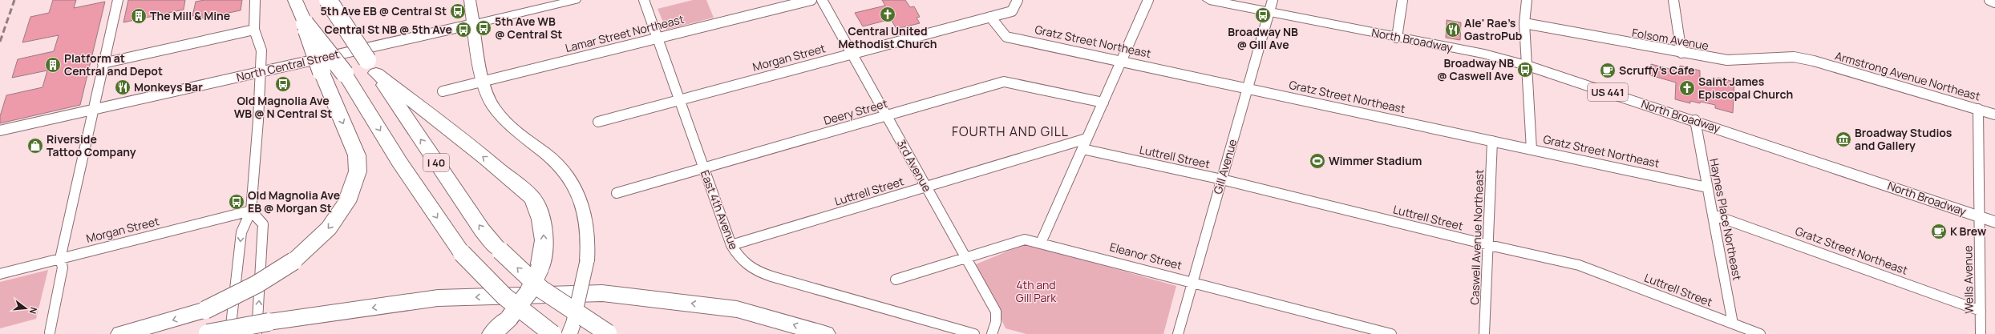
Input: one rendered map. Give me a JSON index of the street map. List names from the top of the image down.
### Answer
{
  "streets": {
    "highway": ["I 40"],
    "main road": ["North Broadway", "North Central Street", "US 441"],
    "street": [
      "Lamar Street Northeast",
      "Folsom Avenue",
      "Gratz Street Northeast",
      "Morgan Street",
      "Armstrong Avenue Northeast",
      "Deery Street",
      "Luttrell Street",
      "3rd Avenue",
      "Gill Avenue",
      "East 4th Avenue",
      "Haynes Place Northeast",
      "Caswell Avenue Northeast",
      "Eleanor Street",
      "Wells Avenue"
    ]
  },
  "crossings": [
    ["Lamar Street Northeast", "East 4th Avenue"],
    ["Folsom Avenue", "Armstrong Avenue Northeast"],
    ["North Broadway", "Gill Avenue"],
    ["North Broadway", "Haynes Place Northeast"],
    ["North Broadway", "Wells Avenue"],
    ["Gratz Street Northeast", "Morgan Street"],
    ["Gratz Street Northeast", "Gill Avenue"],
    ["Gratz Street Northeast", "Haynes Place Northeast"],
    ["Gratz Street Northeast", "Caswell Avenue Northeast"],
    ["Gratz Street Northeast", "Wells Avenue"],
    ["Morgan Street", "3rd Avenue"],
    ["Morgan Street", "East 4th Avenue"],
    ["Armstrong Avenue Northeast", "Wells Avenue"],
    ["Deery Street", "3rd Avenue"],
    ["Deery Street", "East 4th Avenue"],
    ["Luttrell Street", "3rd Avenue"],
    ["Luttrell Street", "Gill Avenue"],
    ["Luttrell Street", "East 4th Avenue"],
    ["Luttrell Street", "Haynes Place Northeast"],
    ["Luttrell Street", "Caswell Avenue Northeast"],
    ["3rd Avenue", "Eleanor Street"],
    ["Gill Avenue", "Eleanor Street"]
  ],
  "districts": ["FOURTH AND GILL"],
  "parks": ["4th and Gill Park"],
  "places": {
    "bus stop": [
      "5th Ave EB @ Central St",
      "Broadway NB @ Gill Ave",
      "5th Ave WB @ Central St",
      "Central St NB @ 5th Ave",
      "Broadway NB @ Caswell Ave",
      "Old Magnolia Ave WB @ N Central St",
      "Old Magnolia Ave EB @ Morgan St"
    ],
    "church": ["Central United Methodist Church", "Saint James Episcopal Church"],
    "building": ["The Mill & Mine", "Platform at Central and Depot"],
    "restaurant": ["Ale' Rae’s GastroPub", "Monkeys Bar"],
    "cafe": ["Scruffy's Cafe", "K Brew"],
    "museum": ["Broadway Studios and Gallery"],
    "shop": ["Riverside Tattoo Company"],
    "sports": ["Wimmer Stadium"]
  },
  "north": "right"
}
